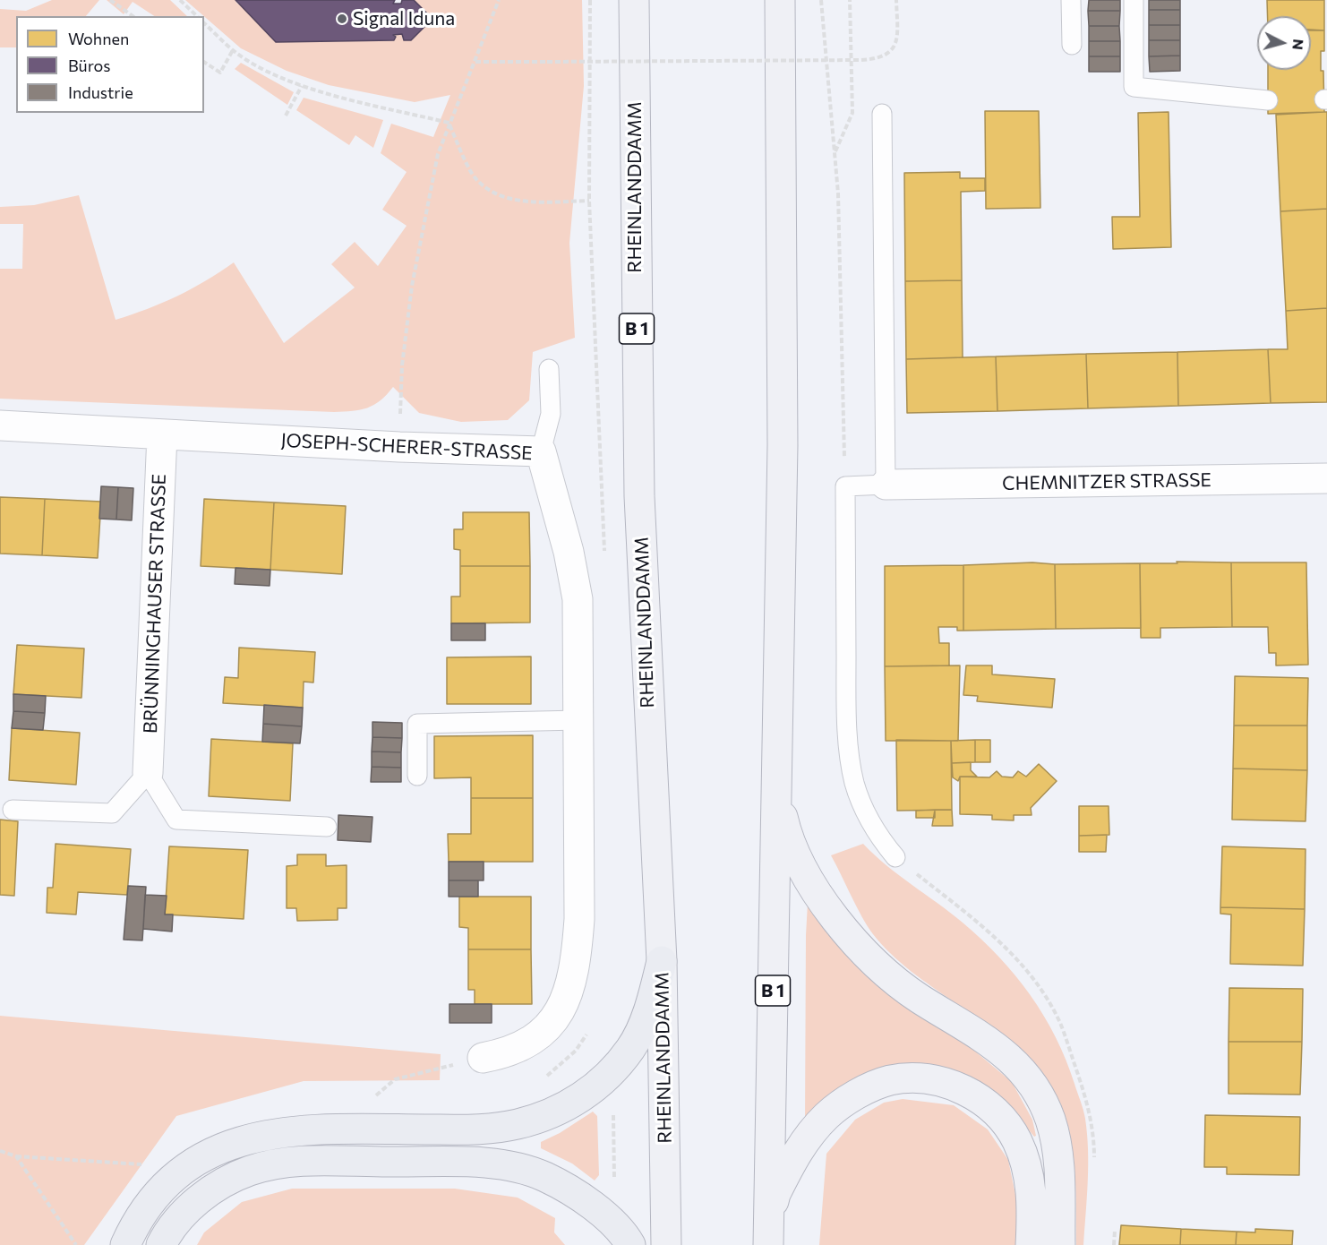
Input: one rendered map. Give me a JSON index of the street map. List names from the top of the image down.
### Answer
{
  "streets": {
    "main road": ["RHEINLANDDAMM", "B 1"],
    "street": ["JOSEPH-SCHERER-STRASSE", "CHEMNITZER STRASSE", "BRÜNNINGHAUSER STRASSE"]
  },
  "crossings": [
    ["JOSEPH-SCHERER-STRASSE", "BRÜNNINGHAUSER STRASSE"]
  ],
  "places": ["Signal Iduna"],
  "legend": ["Wohnen", "Büros", "Industrie"],
  "north": "right"
}
